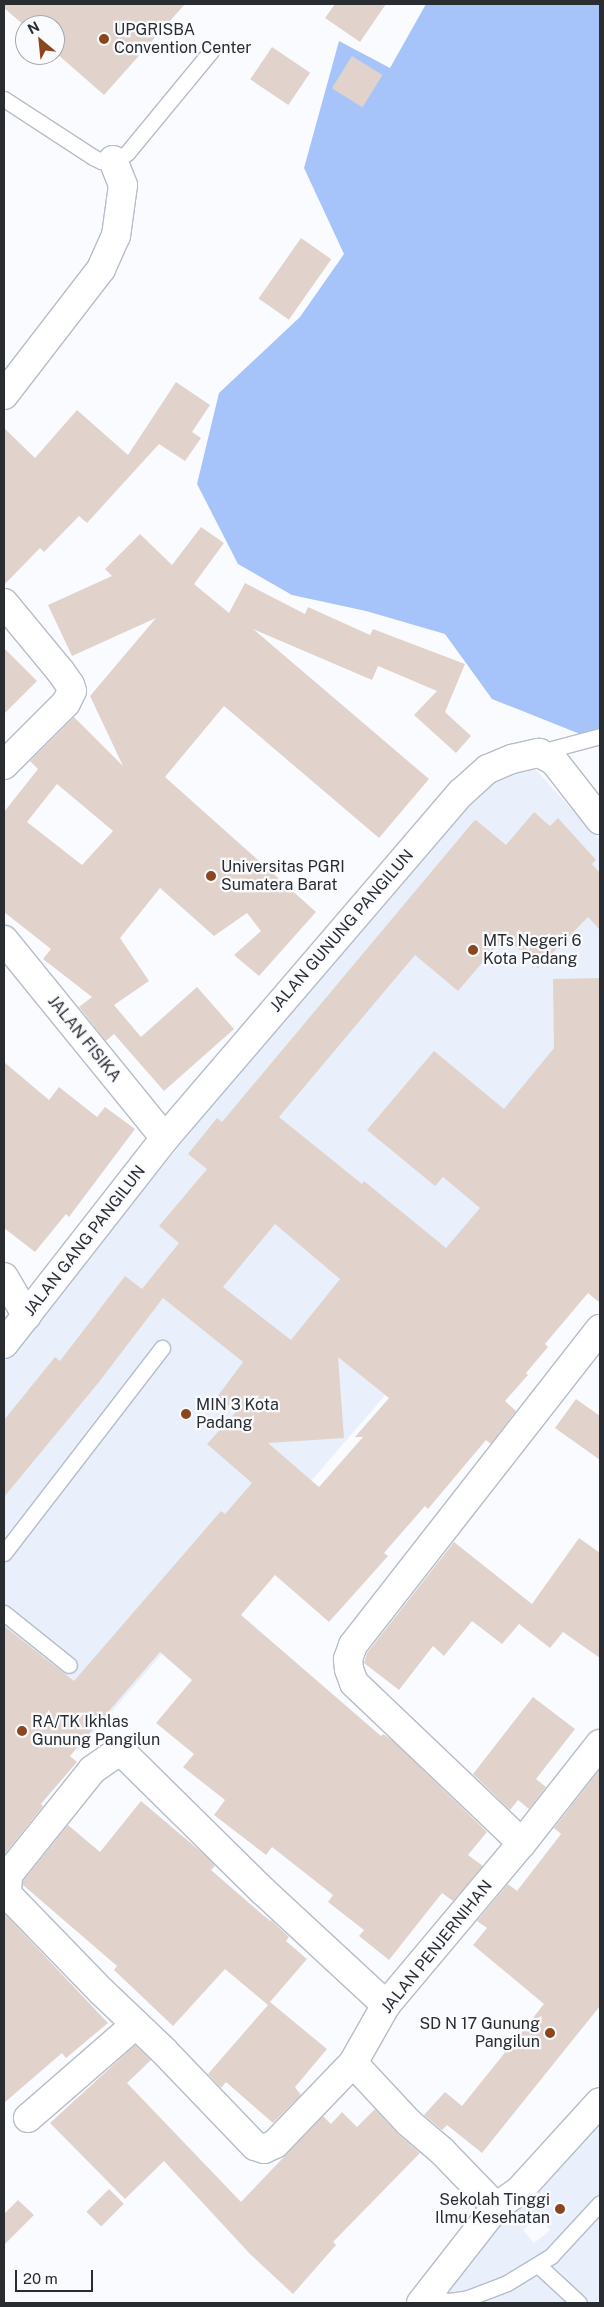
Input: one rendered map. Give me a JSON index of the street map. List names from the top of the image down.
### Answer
{
  "streets": {
    "street": [
      "JALAN GUNUNG PANGILUN",
      "JALAN FISIKA",
      "JALAN GANG PANGILUN",
      "JALAN PENJERNIHAN"
    ]
  },
  "crossings": [
    ["JALAN GUNUNG PANGILUN", "JALAN FISIKA"],
    ["JALAN GUNUNG PANGILUN", "JALAN GANG PANGILUN"],
    ["JALAN FISIKA", "JALAN GANG PANGILUN"]
  ],
  "places": [
    "UPGRISBA Convention Center",
    "Universitas PGRI Sumatera Barat",
    "MTs Negeri 6 Kota Padang",
    "MIN 3 Kota Padang",
    "RA/TK Ikhlas Gunung Pangilun",
    "SD N 17 Gunung Pangilun",
    "Sekolah Tinggi Ilmu Kesehatan"
  ],
  "scale_bar": "20 m",
  "north": "top left"
}
